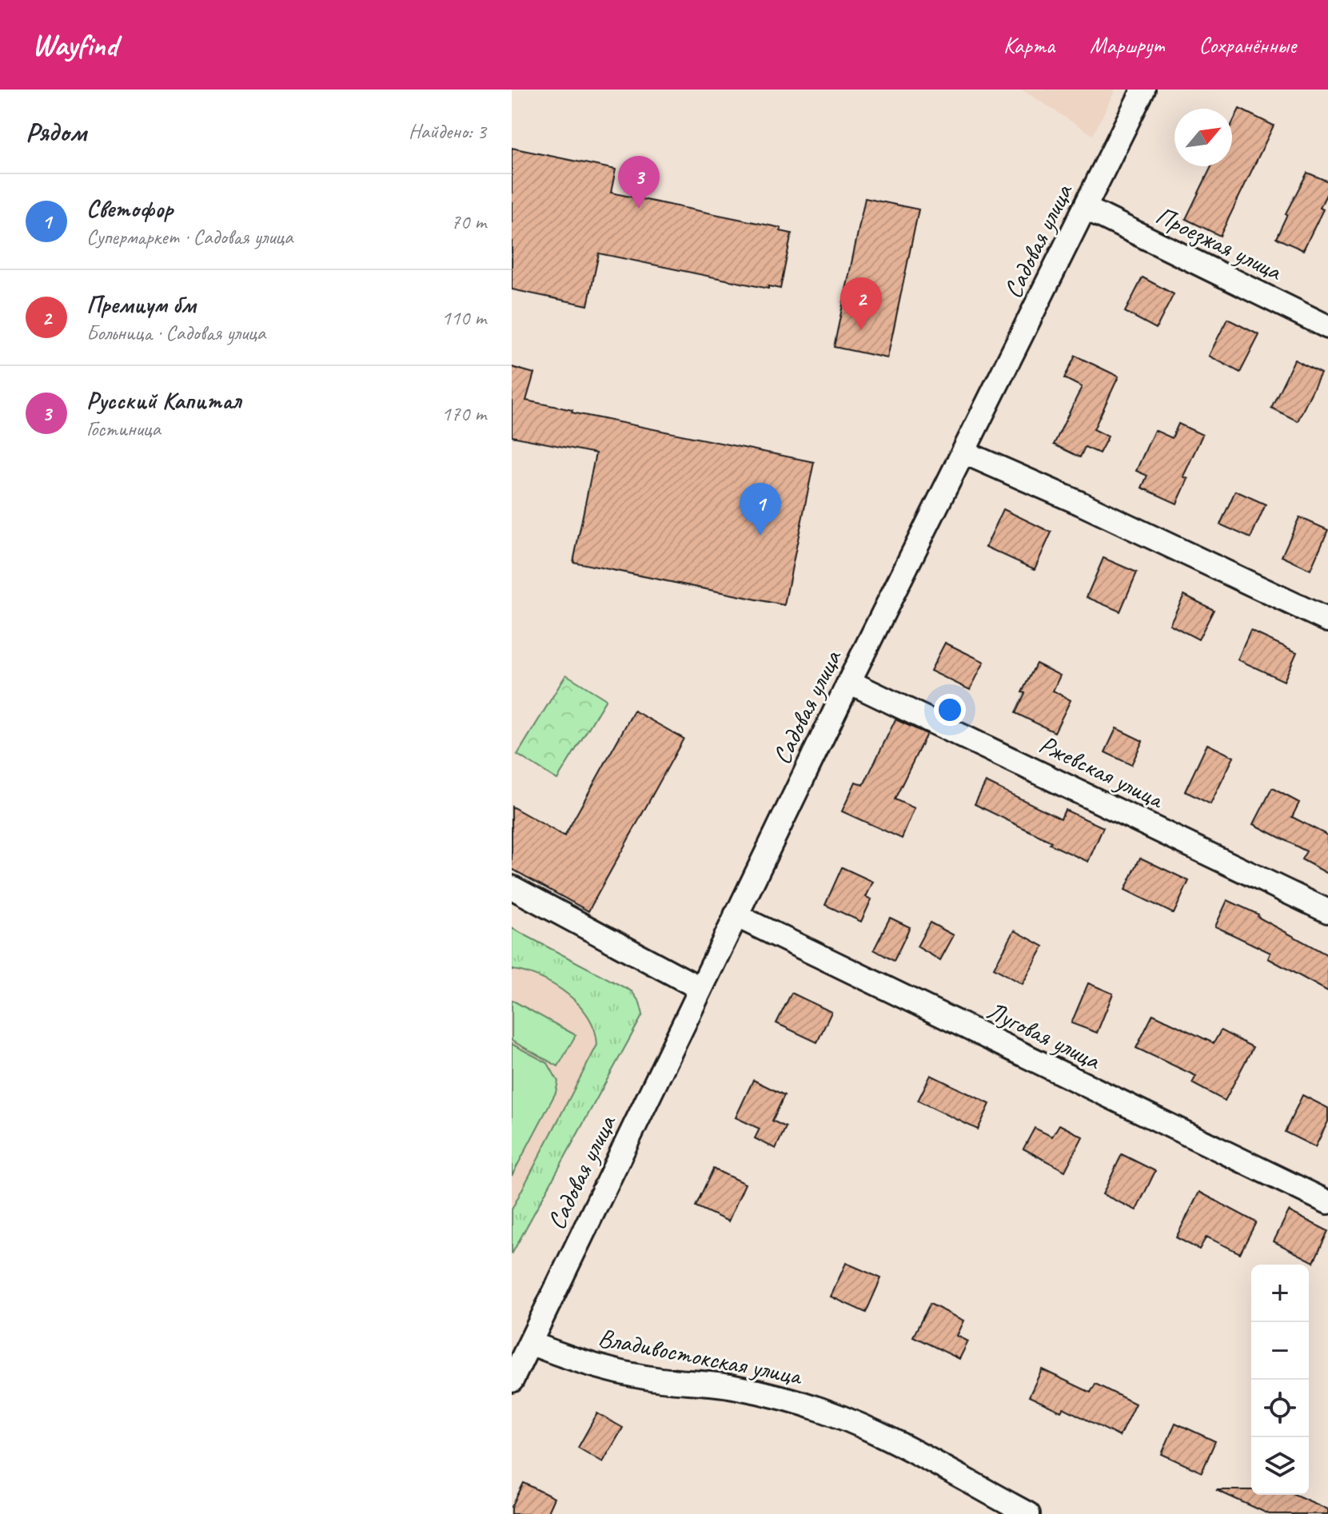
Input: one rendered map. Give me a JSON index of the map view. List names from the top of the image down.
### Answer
{
  "streets": {
    "street": [
      "Садовая улица",
      "Проезжая улица",
      "Ржевская улица",
      "Луговая улица",
      "Владивостокская улица"
    ]
  },
  "crossings": [
    ["Садовая улица", "Проезжая улица"],
    ["Садовая улица", "Ржевская улица"],
    ["Садовая улица", "Луговая улица"],
    ["Садовая улица", "Владивостокская улица"]
  ],
  "north": "top right",
  "page": {
    "header": "Wayfind",
    "nav": ["Карта", "Маршрут", "Сохранённые"],
    "heading": ["Рядом", "Найдено: 3"],
    "pins": ["3", "2", "1"],
    "list": [
      {
        "mark": "1",
        "name": "Светофор",
        "note": "Супермаркет · Садовая улица",
        "value": "70 m"
      },
      {
        "mark": "2",
        "name": "Премиум бм",
        "note": "Больница · Садовая улица",
        "value": "110 m"
      },
      {
        "mark": "3",
        "name": "Русский Капитал",
        "note": "Гостиница",
        "value": "170 m"
      }
    ],
    "map_buttons": ["+", "−"]
  }
}
